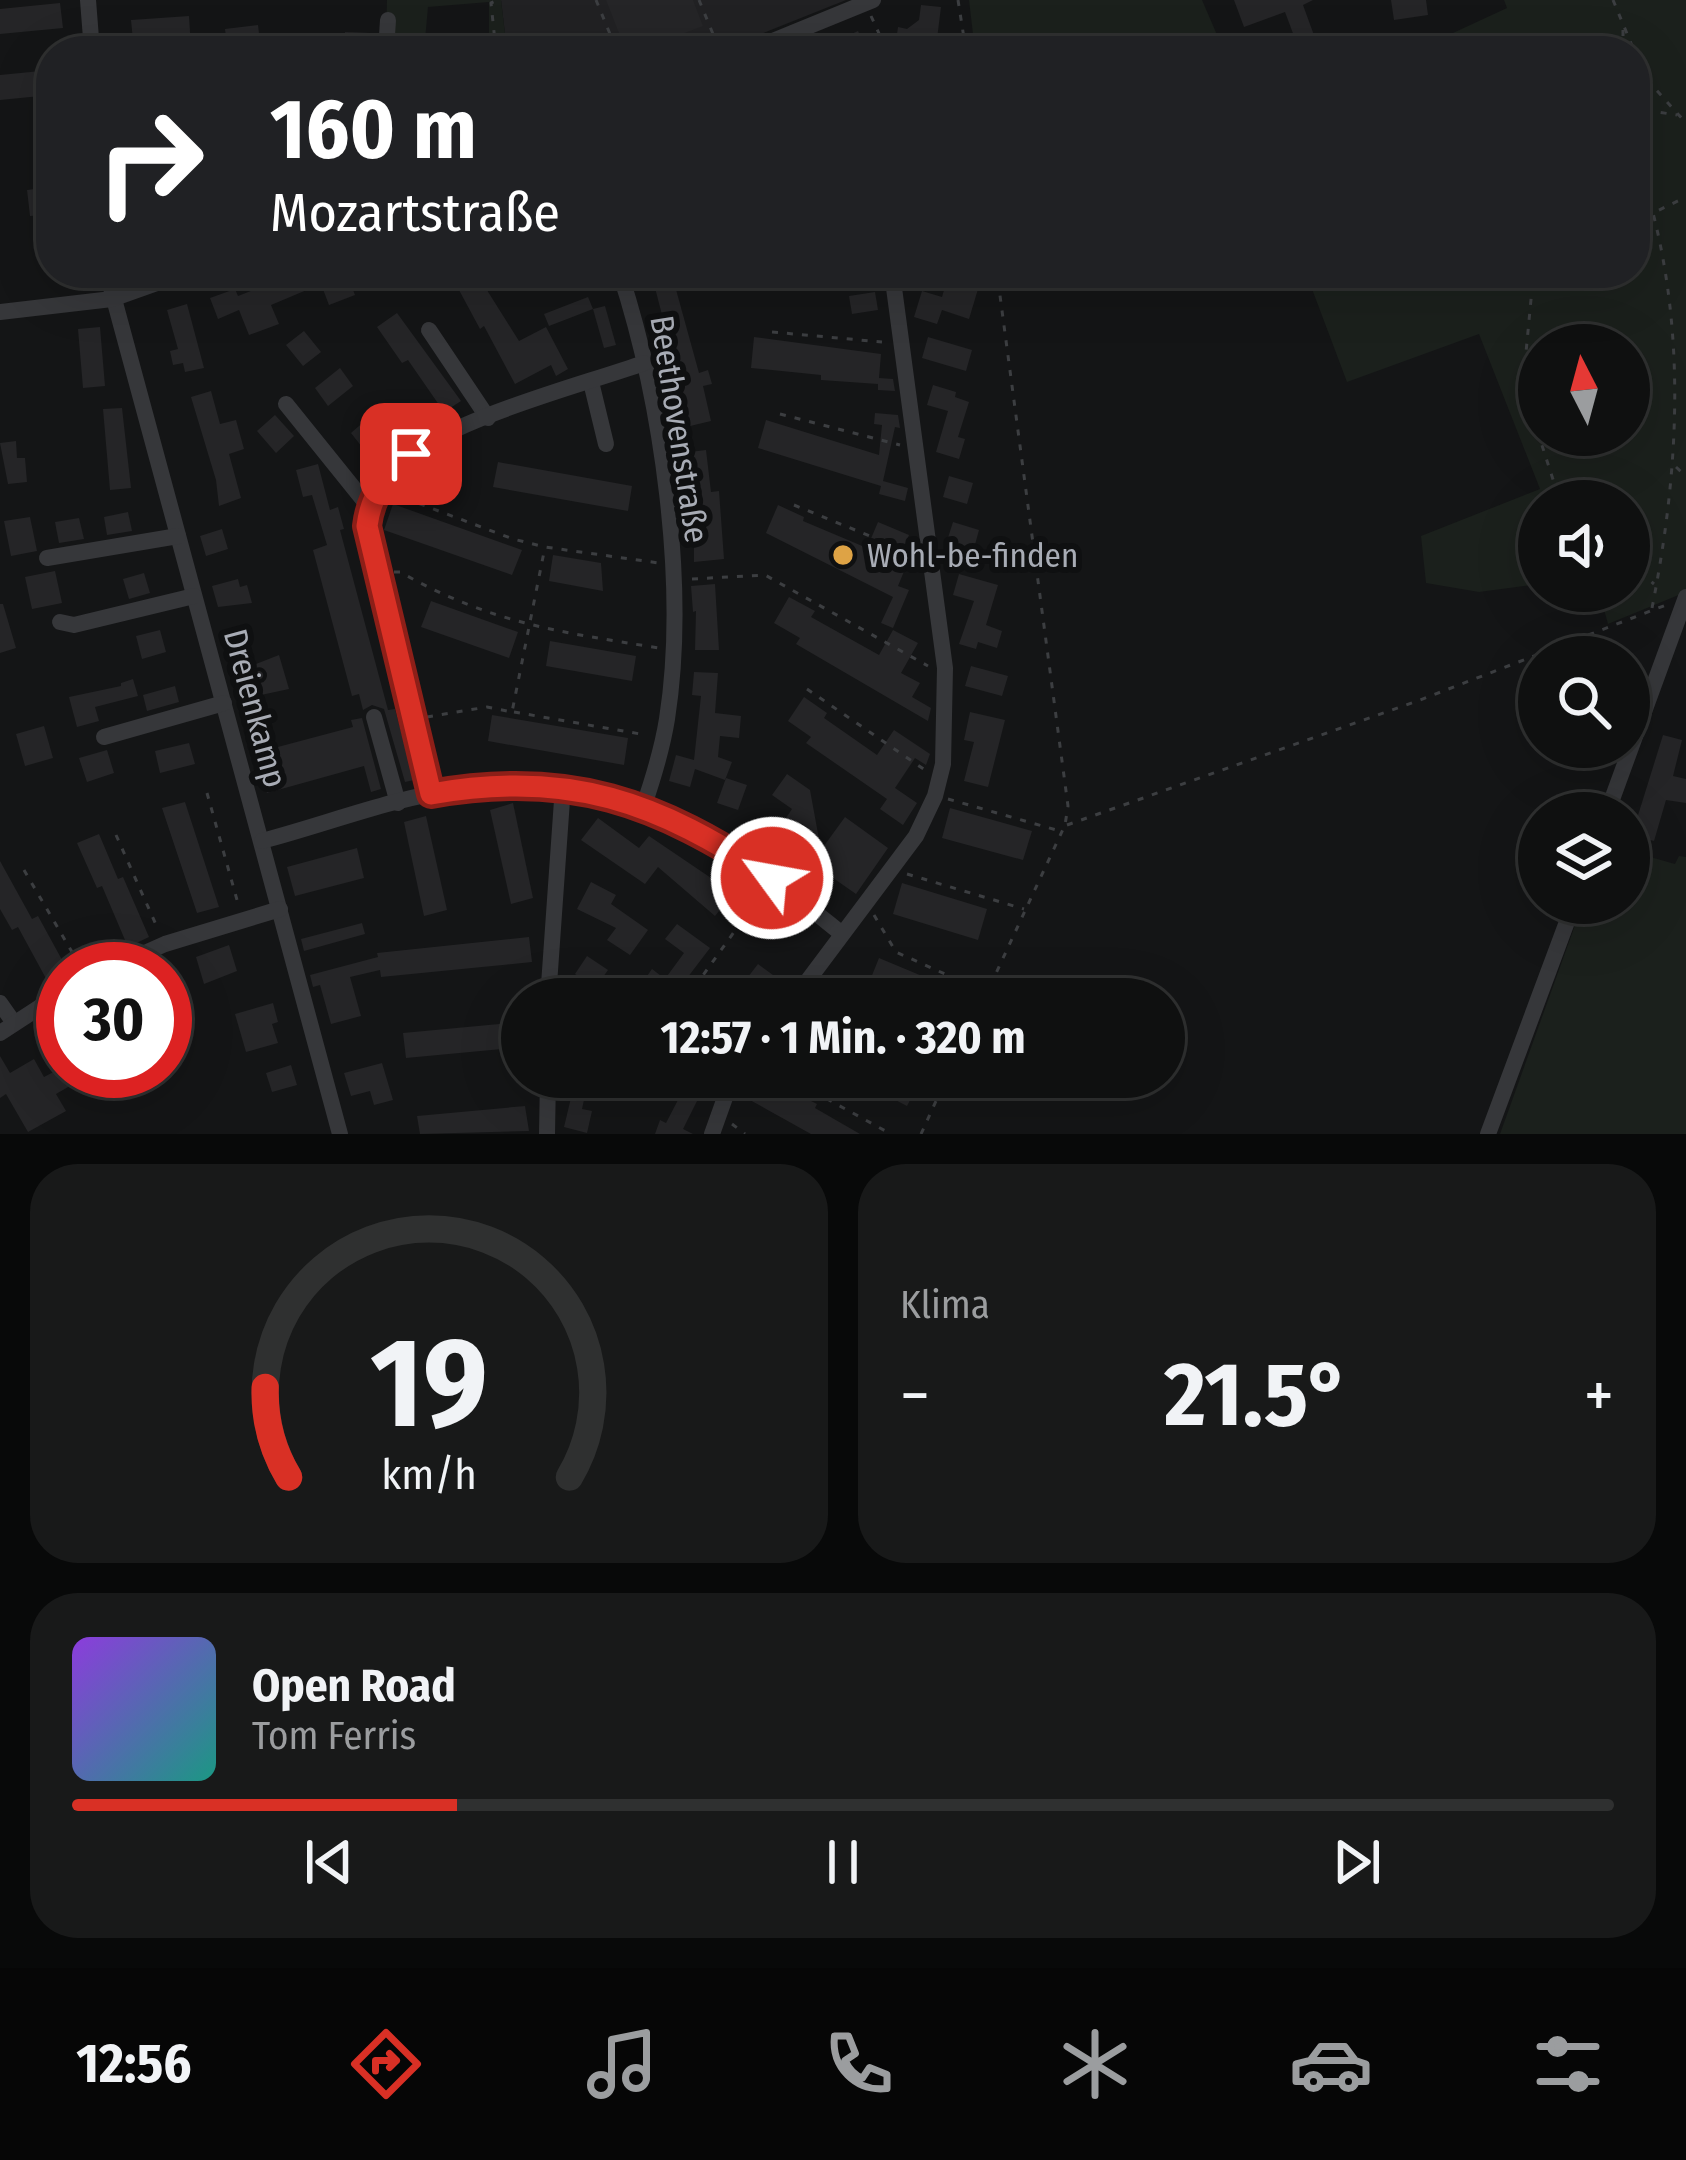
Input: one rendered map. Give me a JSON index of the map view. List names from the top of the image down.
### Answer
{
  "streets": {
    "street": ["Beethovenstraße", "Dreienkamp"]
  },
  "places": ["Wohl-be-finden"],
  "north": "top",
  "page": {
    "turn": ["160 m", "Mozartstraße"],
    "limit": "30",
    "trip": "12:57 · 1 Min. · 320 m",
    "tile": "Klima",
    "heat": ["−", "21.5°", "+"],
    "song": ["Open Road", "Tom Ferris"],
    "tabs": "12:56",
    "gauge": ["19", "km/h"]
  }
}
